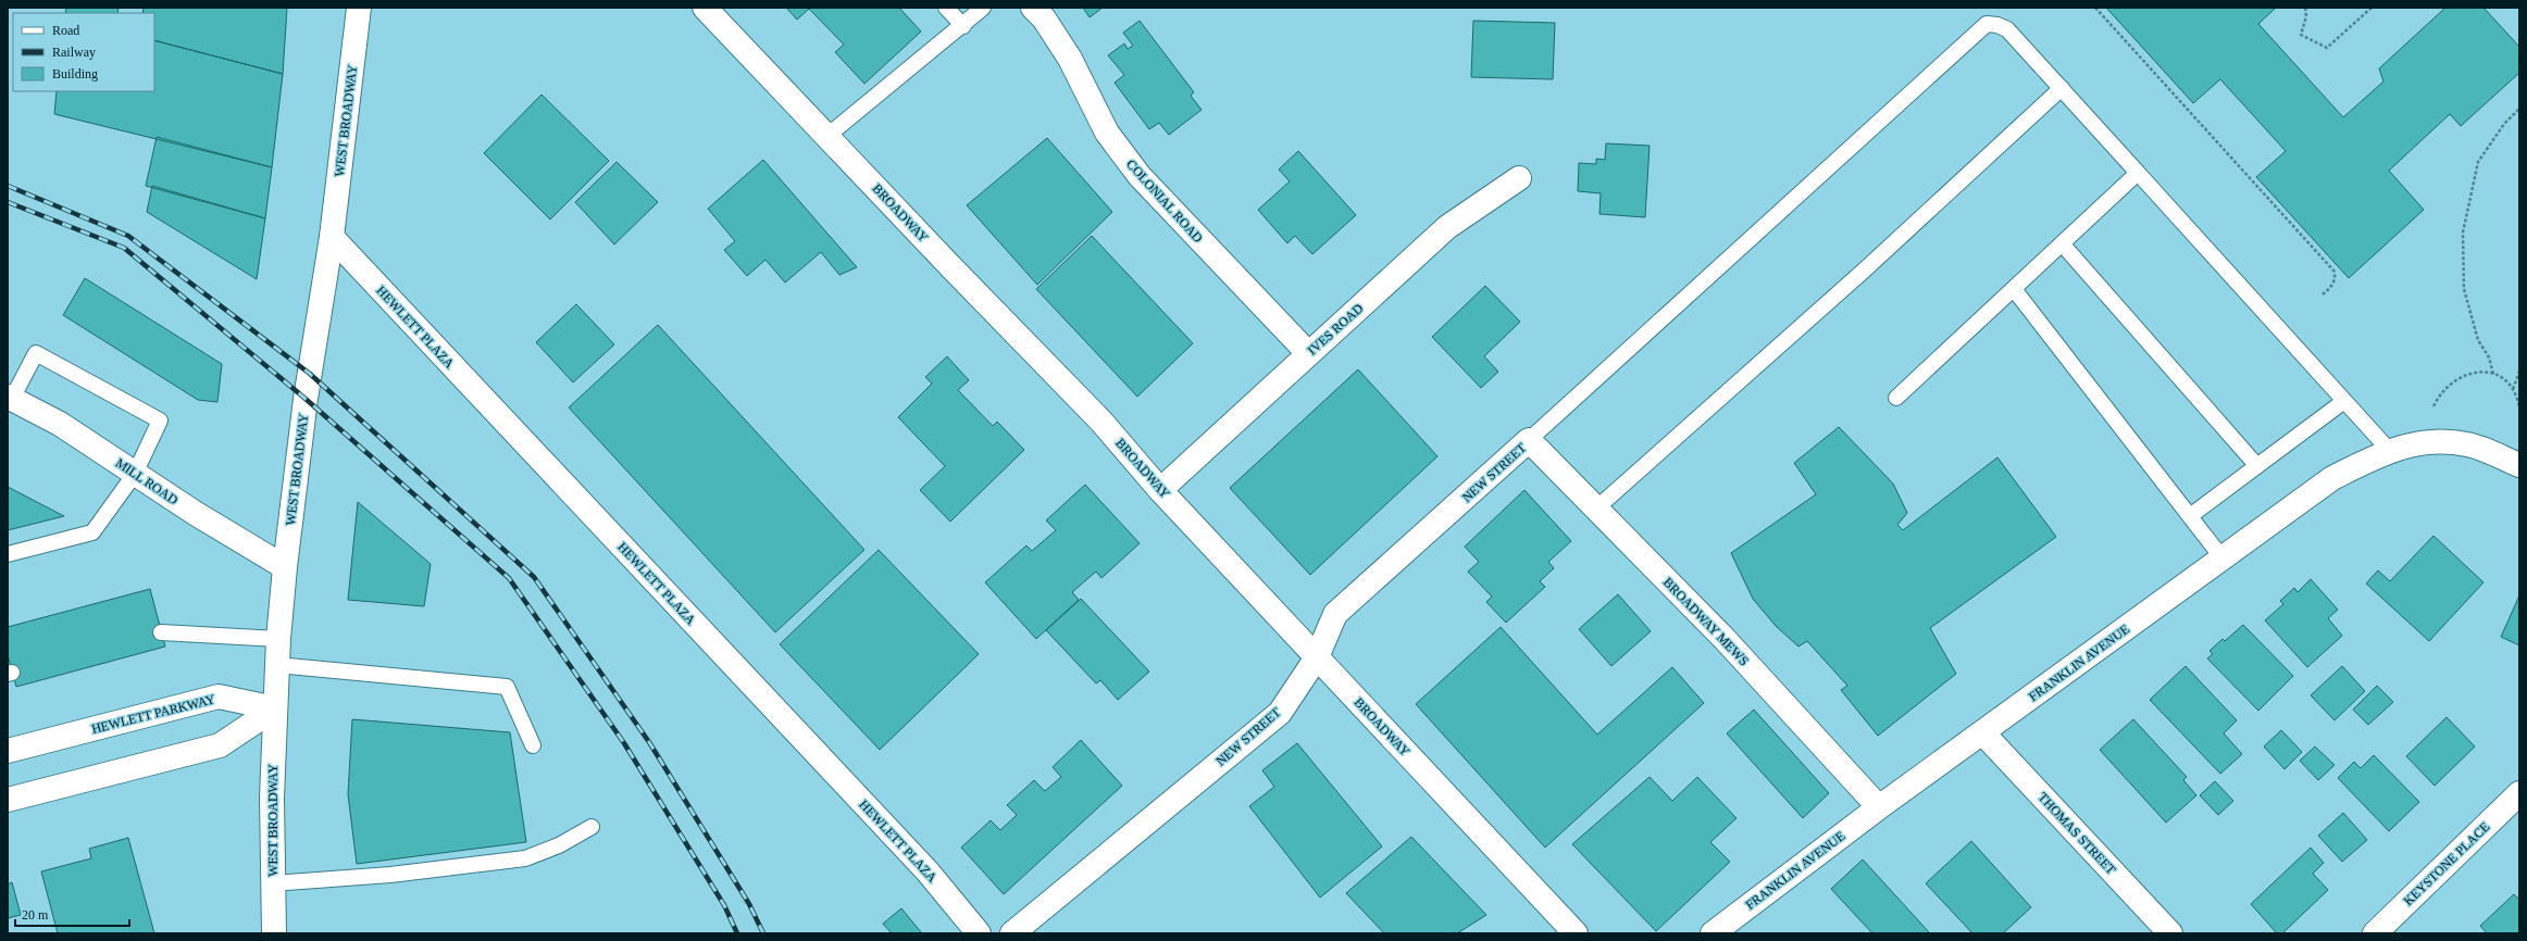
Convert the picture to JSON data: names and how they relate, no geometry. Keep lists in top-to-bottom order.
{
  "streets": {
    "street": [
      "WEST BROADWAY",
      "COLONIAL ROAD",
      "BROADWAY",
      "HEWLETT PLAZA",
      "IVES ROAD",
      "NEW STREET",
      "MILL ROAD",
      "BROADWAY MEWS",
      "FRANKLIN AVENUE",
      "HEWLETT PARKWAY",
      "THOMAS STREET",
      "KEYSTONE PLACE"
    ]
  },
  "crossings": [
    ["WEST BROADWAY", "HEWLETT PLAZA"],
    ["WEST BROADWAY", "MILL ROAD"],
    ["WEST BROADWAY", "HEWLETT PARKWAY"],
    ["COLONIAL ROAD", "IVES ROAD"],
    ["BROADWAY", "IVES ROAD"],
    ["BROADWAY", "NEW STREET"],
    ["NEW STREET", "BROADWAY MEWS"],
    ["BROADWAY MEWS", "FRANKLIN AVENUE"],
    ["FRANKLIN AVENUE", "THOMAS STREET"]
  ],
  "legend": ["Road", "Railway", "Building"],
  "scale_bar": "20 m"
}
